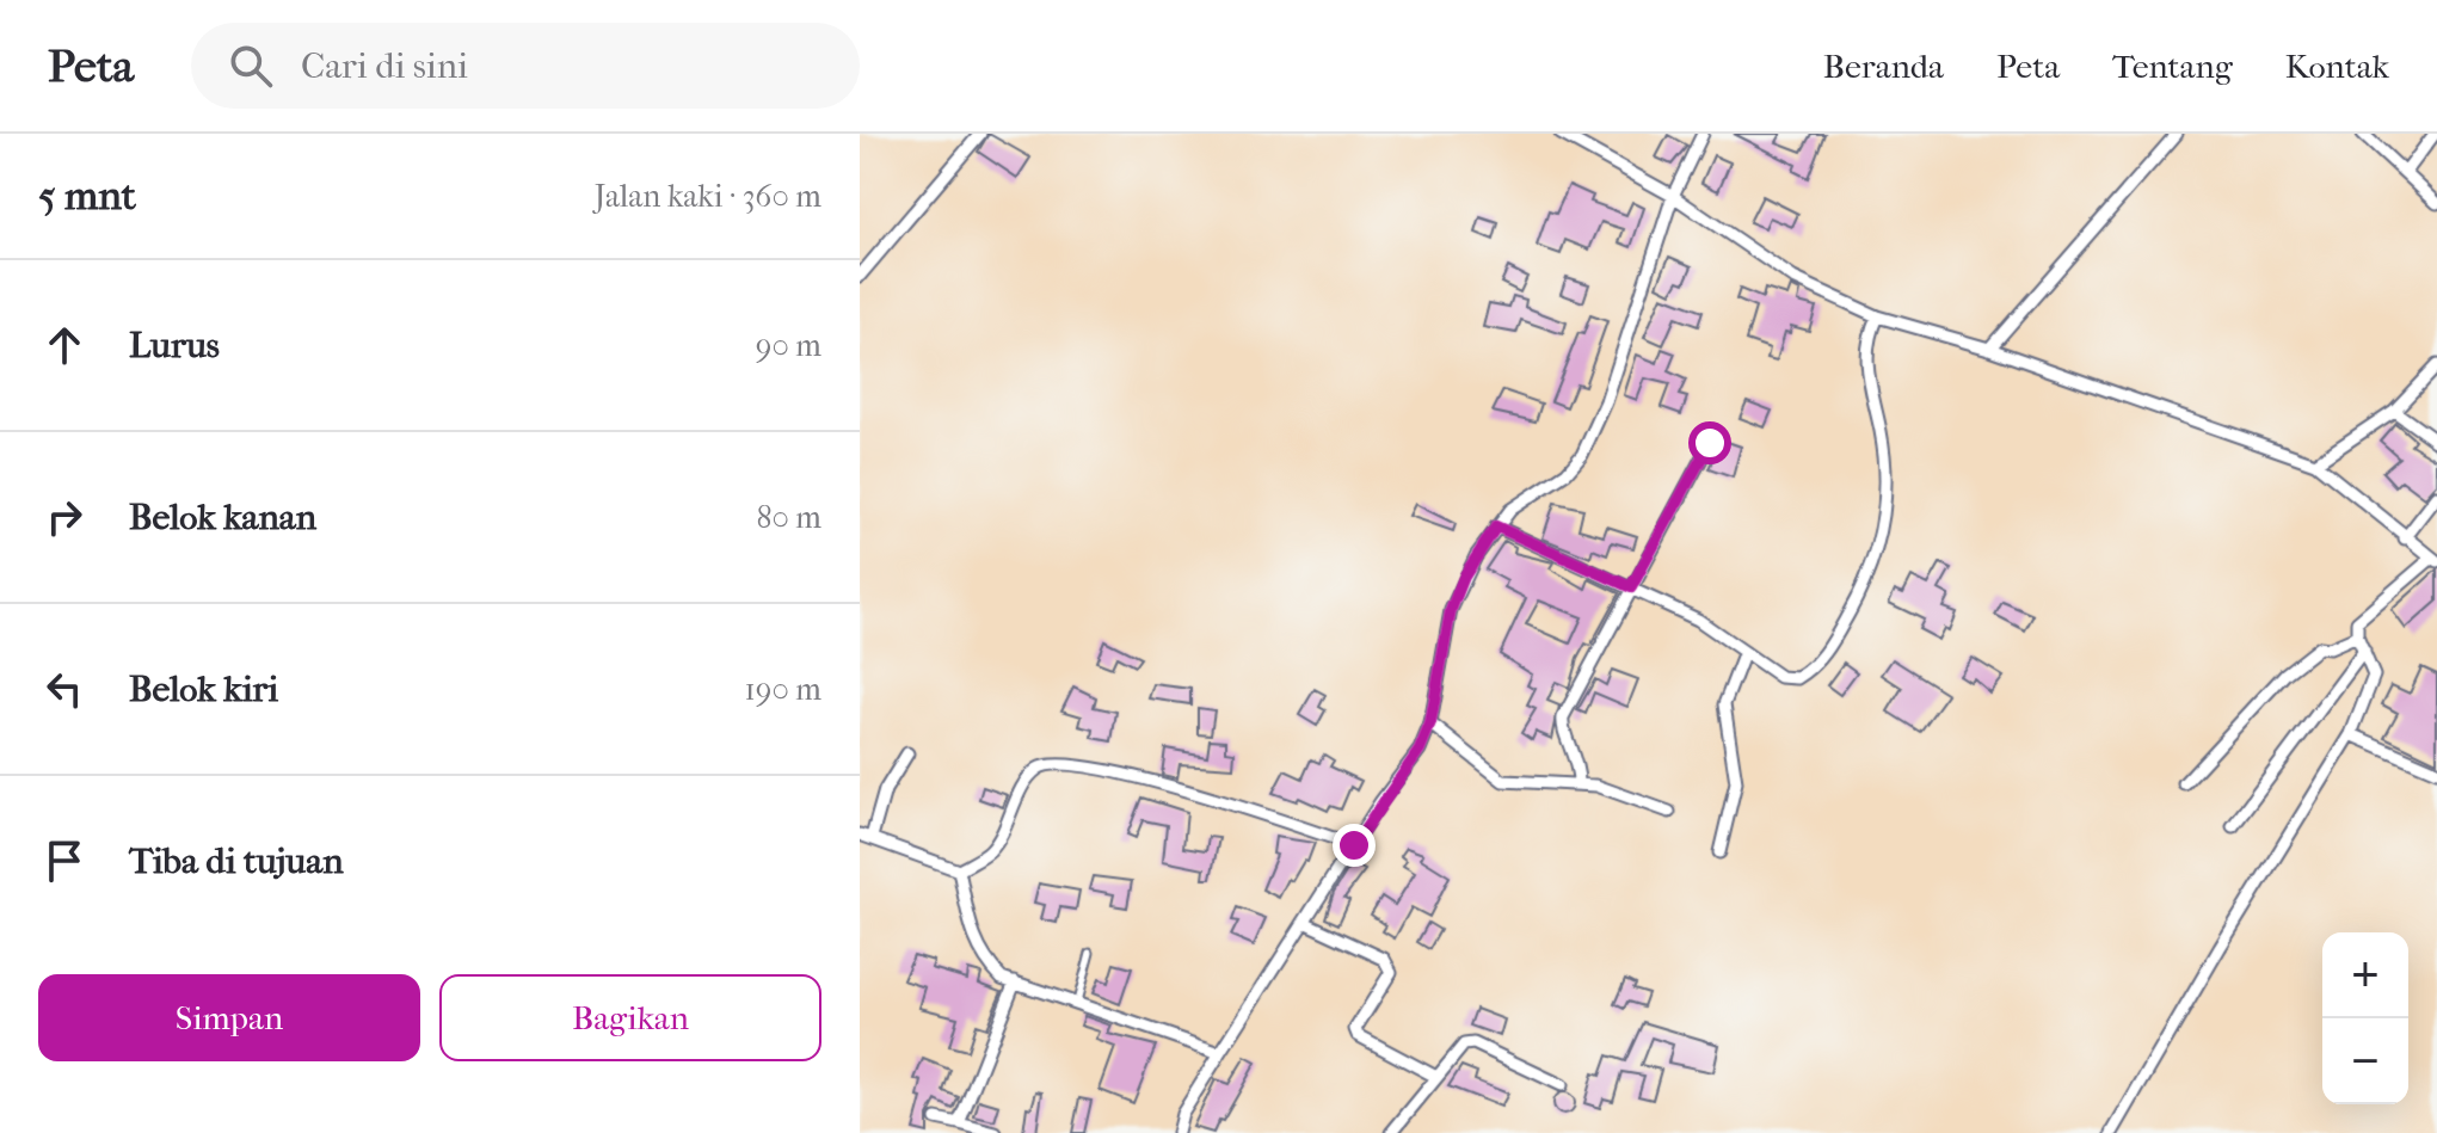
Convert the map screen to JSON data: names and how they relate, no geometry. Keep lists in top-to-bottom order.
{
  "page": {
    "header": "Peta",
    "search": "Cari di sini",
    "nav": [
      "Beranda",
      "Peta",
      "Tentang",
      "Kontak"
    ],
    "heading": ["5 mnt", "Jalan kaki · 360 m"],
    "list": [
      ["Lurus", "90 m"],
      ["Belok kanan", "80 m"],
      ["Belok kiri", "190 m"],
      "Tiba di tujuan"
    ],
    "map_buttons": ["+", "−"],
    "buttons": ["Simpan", "Bagikan"]
  }
}
